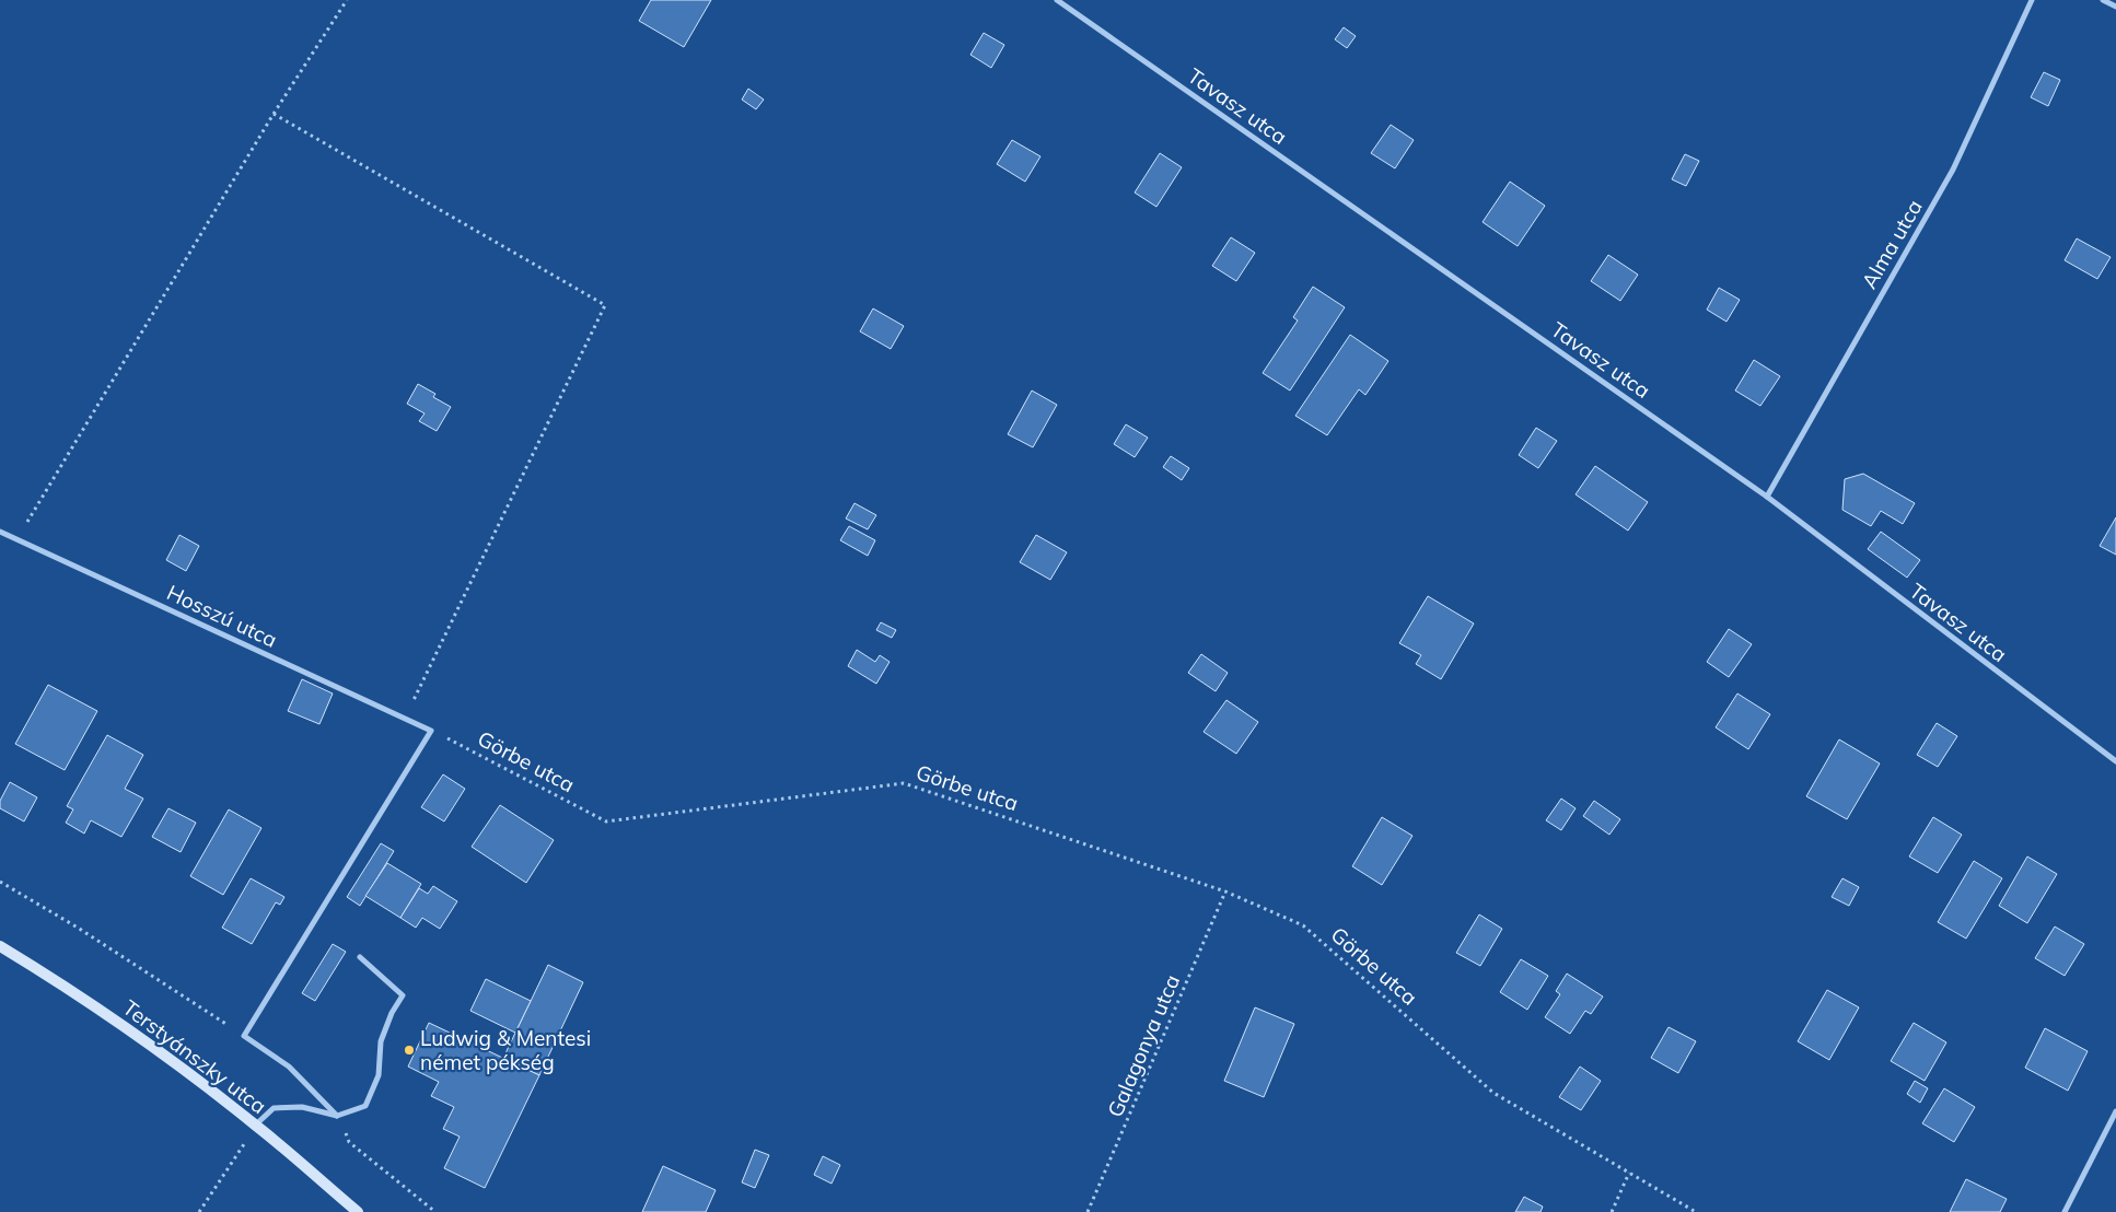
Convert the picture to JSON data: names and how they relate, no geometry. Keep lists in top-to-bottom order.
{
  "streets": {
    "main road": ["Terstyánszky utca"],
    "street": ["Tavasz utca", "Alma utca", "Hosszú utca"],
    "path": ["Görbe utca", "Galagonya utca"]
  },
  "crossings": [
    ["Tavasz utca", "Alma utca"],
    ["Hosszú utca", "Görbe utca"],
    ["Görbe utca", "Galagonya utca"]
  ],
  "places": ["Ludwig & Mentesi német pékség"]
}
